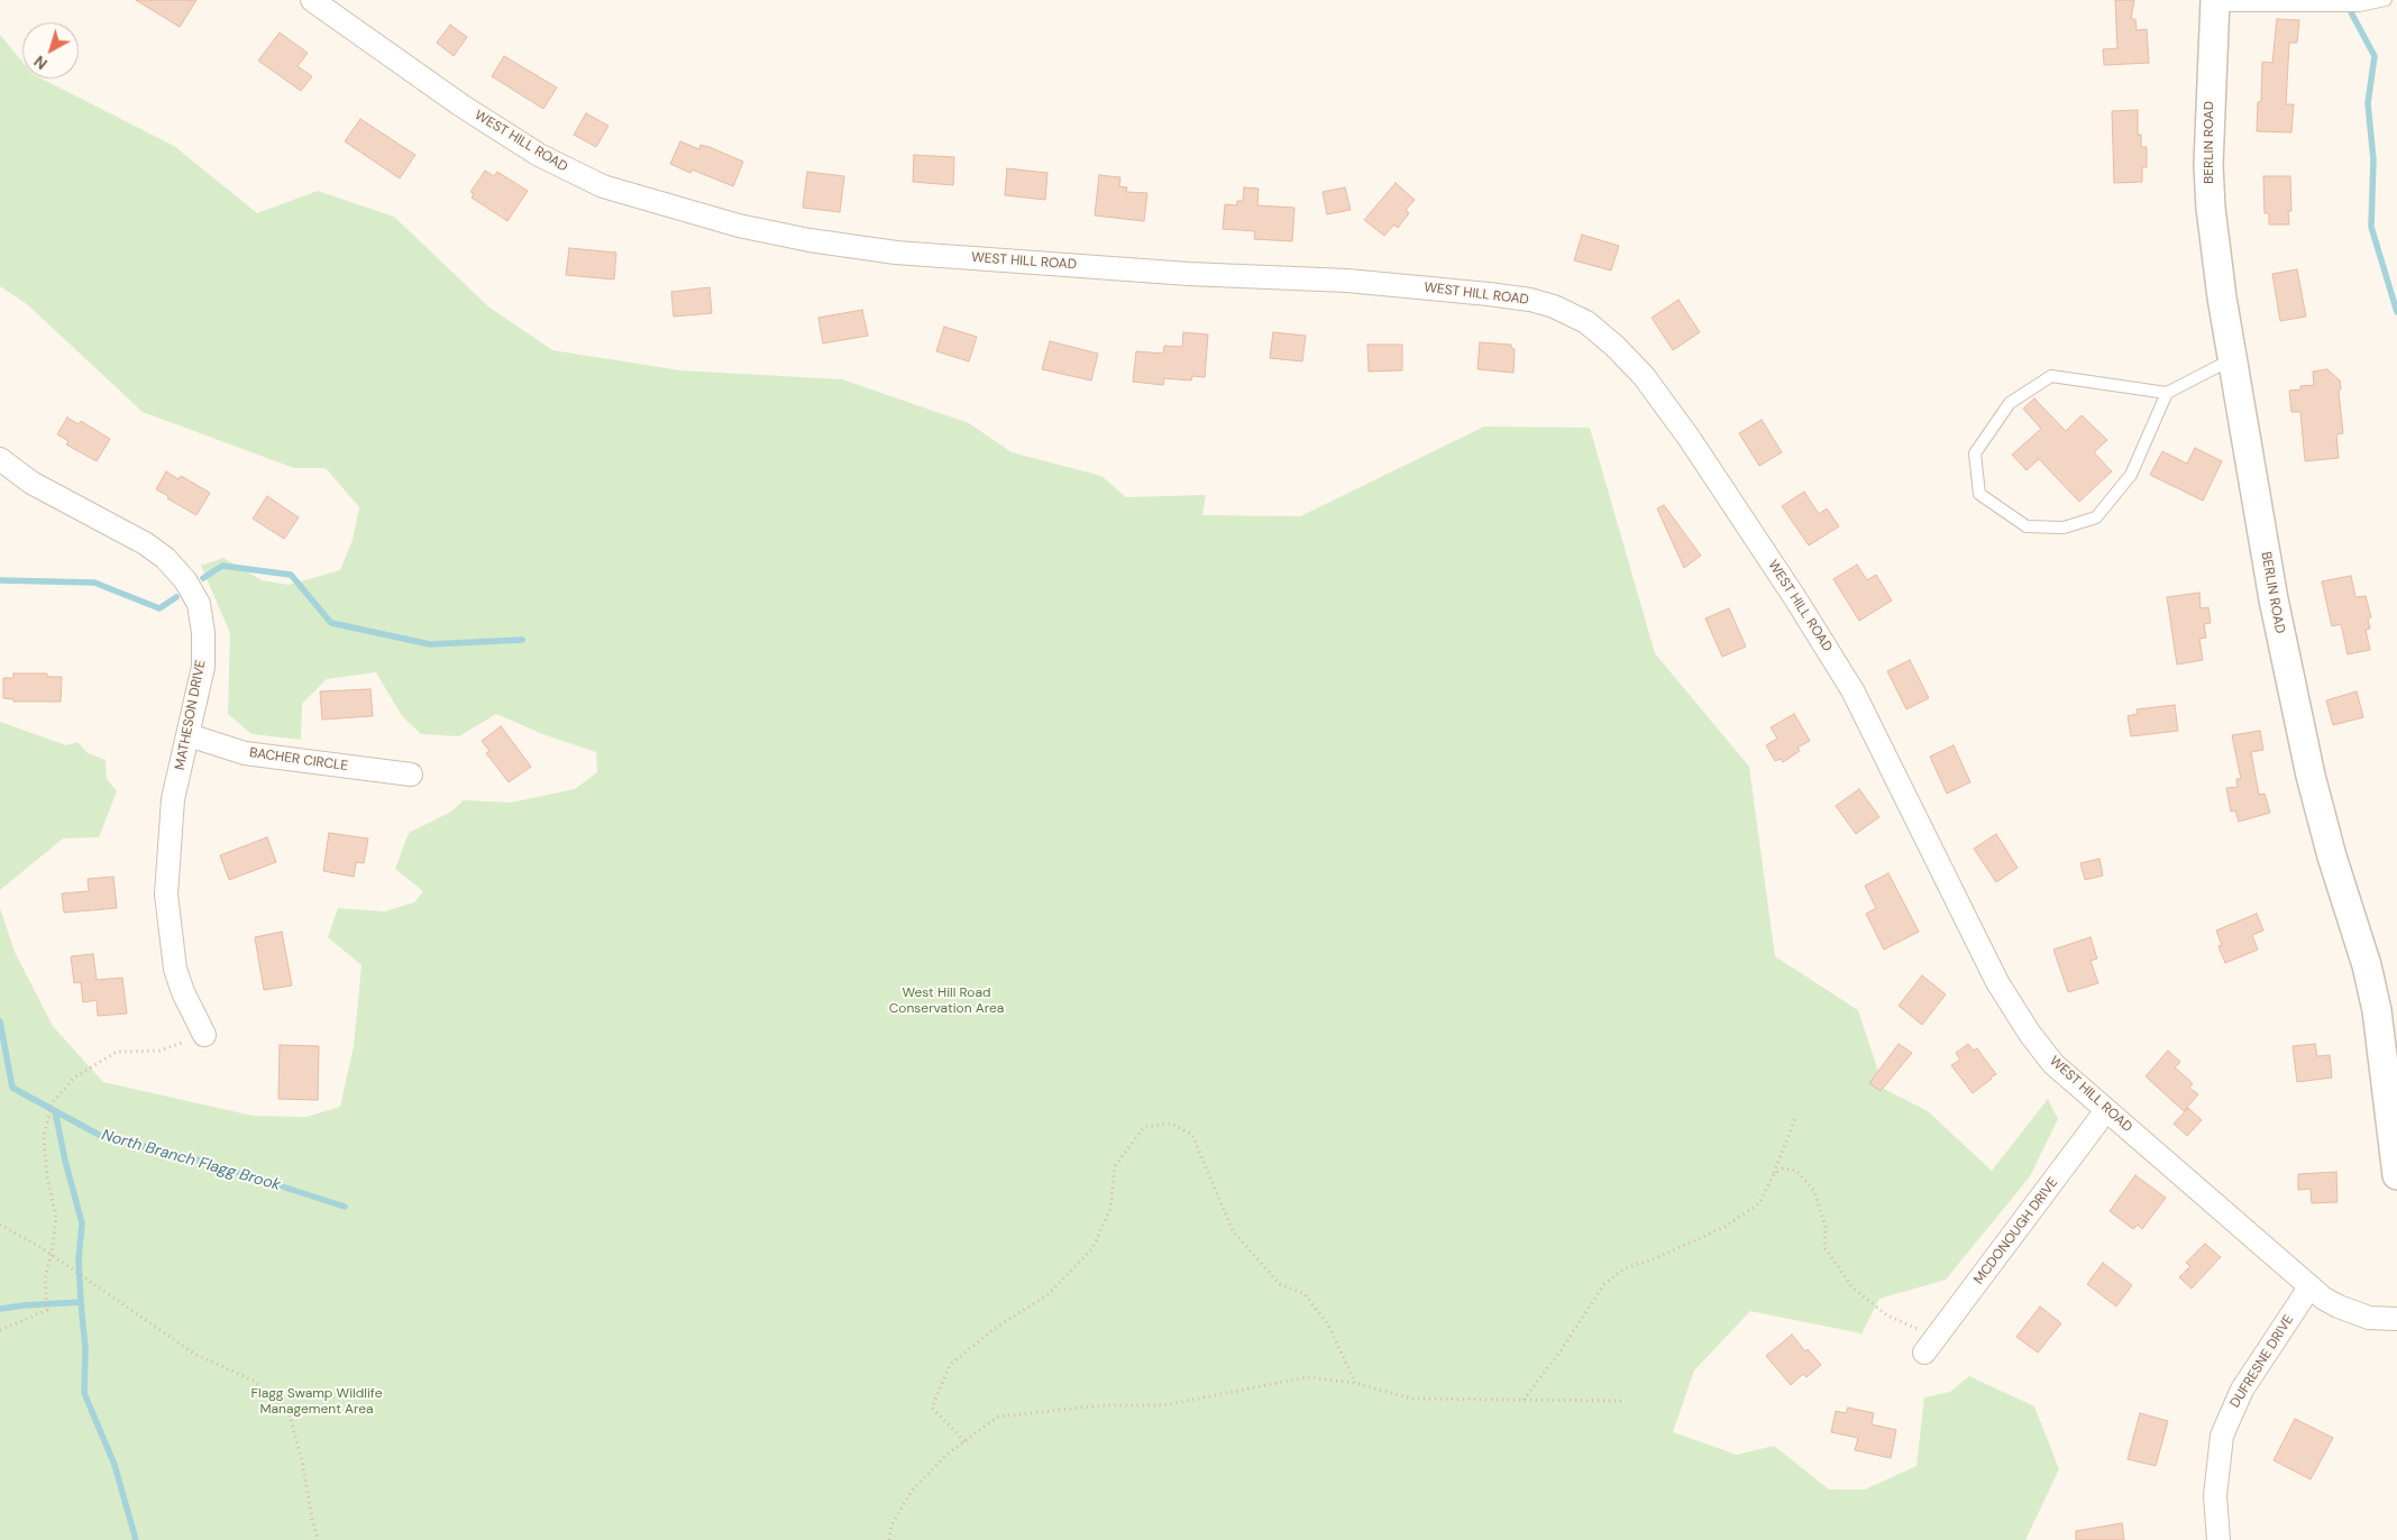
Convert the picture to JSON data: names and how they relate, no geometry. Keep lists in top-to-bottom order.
{
  "streets": {
    "street": [
      "WEST HILL ROAD",
      "BERLIN ROAD",
      "MATHESON DRIVE",
      "BACHER CIRCLE",
      "MCDONOUGH DRIVE",
      "DUFRESNE DRIVE"
    ]
  },
  "crossings": [
    ["WEST HILL ROAD", "MCDONOUGH DRIVE"],
    ["WEST HILL ROAD", "DUFRESNE DRIVE"],
    ["MATHESON DRIVE", "BACHER CIRCLE"]
  ],
  "water": ["North Branch Flagg Brook"],
  "parks": ["West Hill Road Conservation Area", "Flagg Swamp Wildlife Management Area"],
  "north": "bottom left"
}
